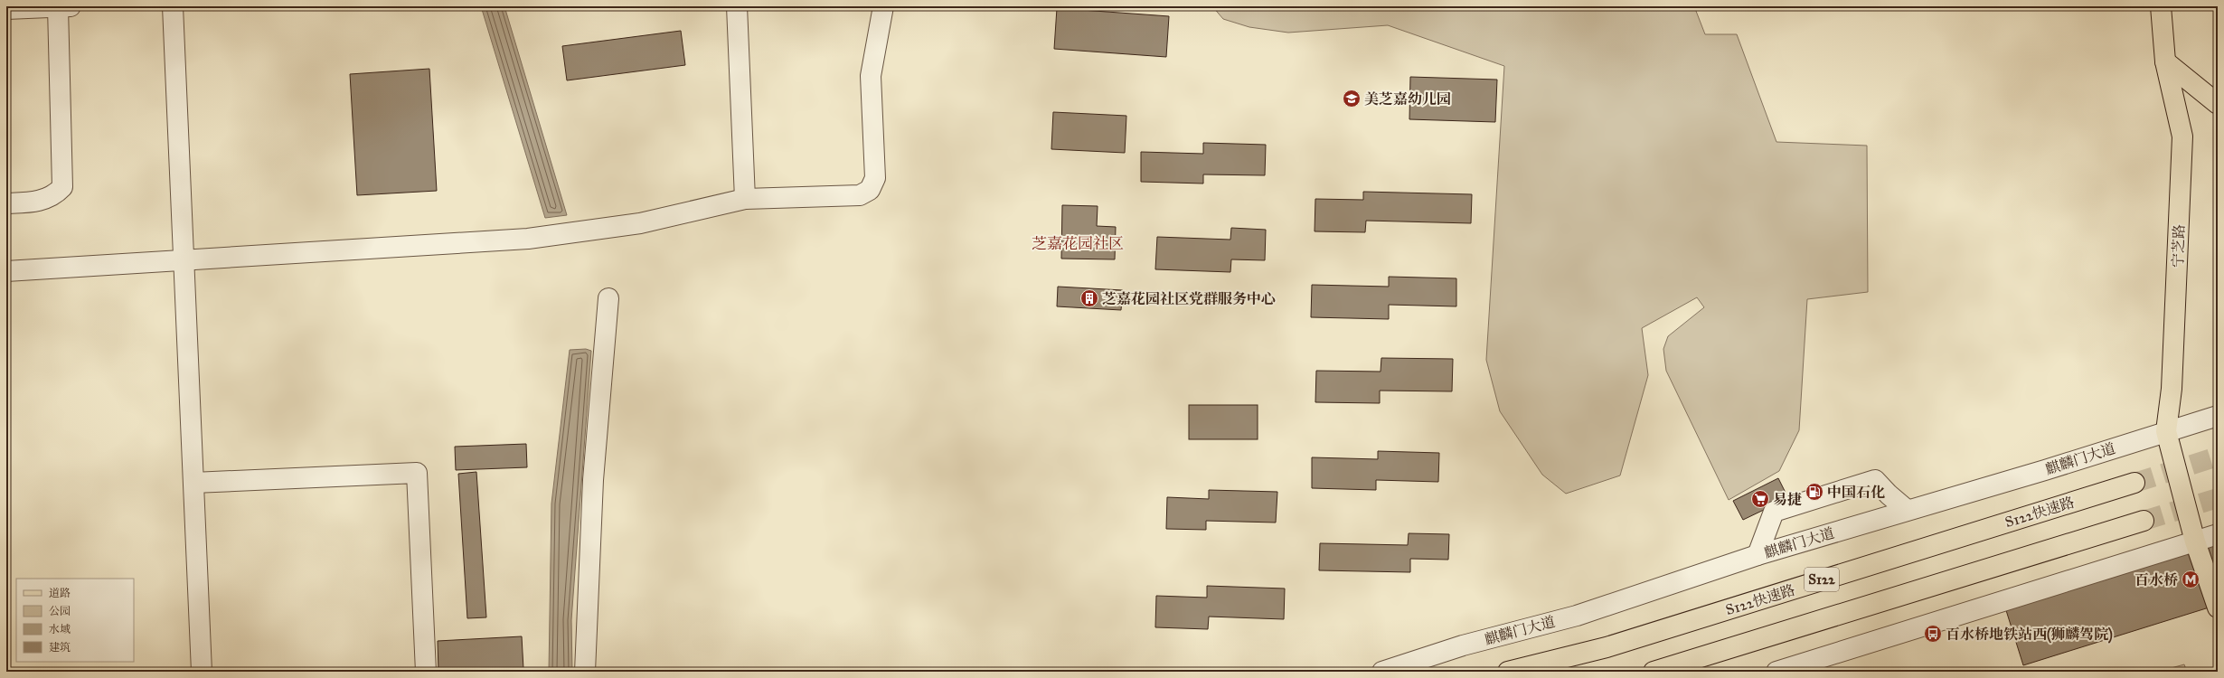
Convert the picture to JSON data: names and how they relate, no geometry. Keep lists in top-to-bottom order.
{
  "streets": {
    "main road": ["宁芝路", "S122快速路", "S122"],
    "street": ["麒麟门大道"]
  },
  "crossings": [
    ["宁芝路", "麒麟门大道"]
  ],
  "districts": ["芝嘉花园社区"],
  "places": {
    "school or university": ["美芝嘉幼儿园"],
    "building": ["芝嘉花园社区党群服务中心"],
    "fuel station": ["中国石化"],
    "supermarket": ["易捷"],
    "metro station": ["百水桥"],
    "bus stop": ["百水桥地铁站西(狮麟驾院)"]
  },
  "legend": [
    "道路",
    "公园",
    "水域",
    "建筑"
  ]
}
